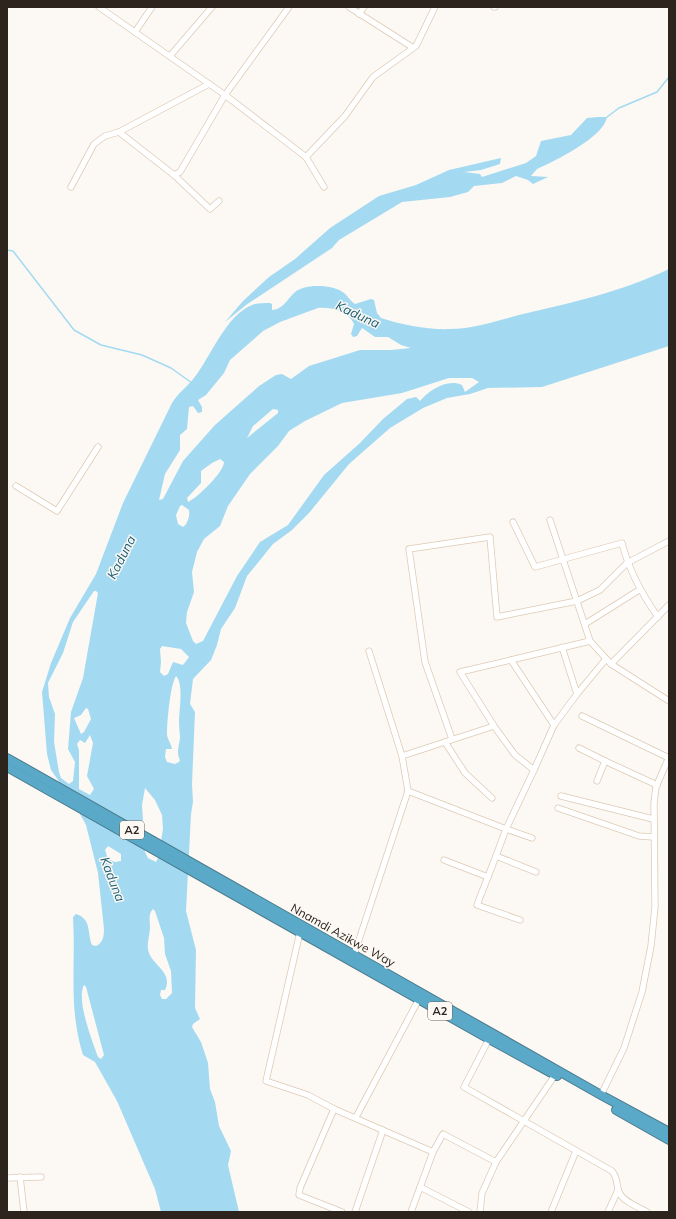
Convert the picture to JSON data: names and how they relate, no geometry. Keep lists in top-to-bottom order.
{
  "streets": {
    "highway": ["A2", "Nnamdi Azikwe Way"]
  },
  "water": ["Kaduna"]
}
